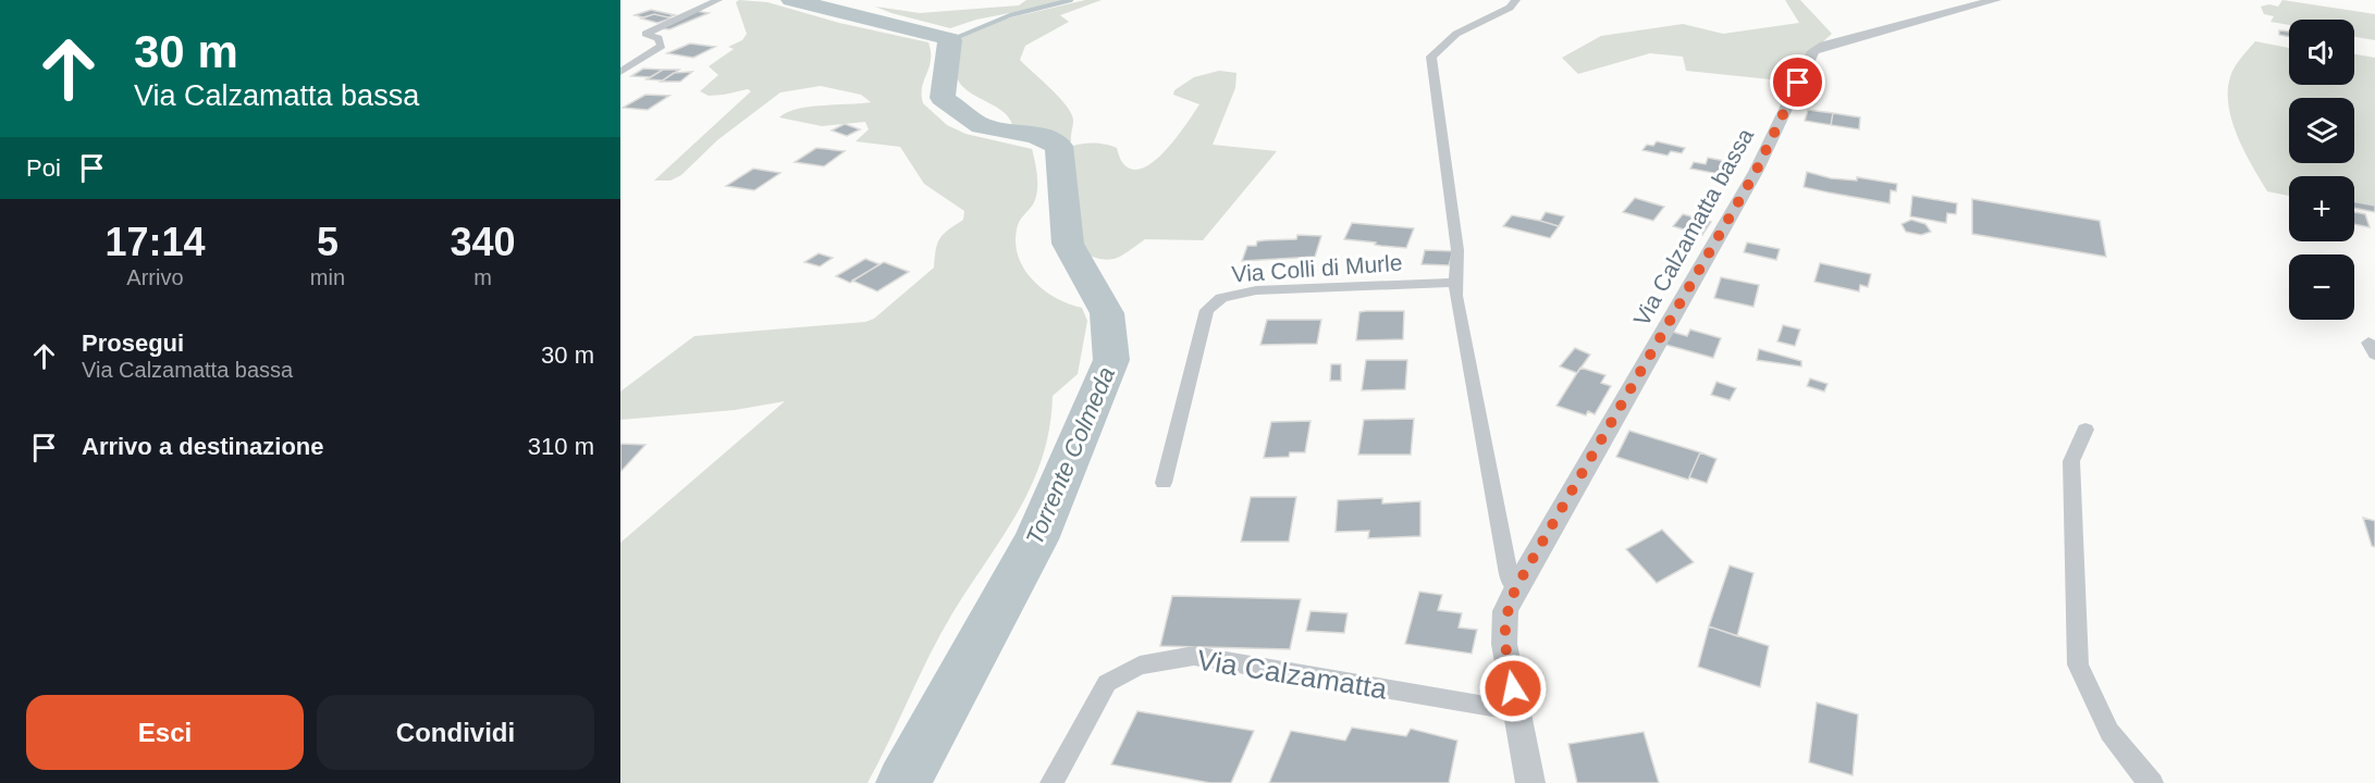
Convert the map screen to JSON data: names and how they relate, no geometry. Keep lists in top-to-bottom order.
{
  "streets": {
    "street": ["Via Calzamatta bassa", "Via Colli di Murle", "Via Calzamatta"]
  },
  "water": ["Torrente Colmeda"],
  "page": {
    "turn": ["30 m", "Via Calzamatta bassa"],
    "map_buttons": ["+", "−"],
    "then": "Poi",
    "eta": [
      "17:14",
      "Arrivo",
      "5",
      "min",
      "340",
      "m"
    ],
    "list": [
      {
        "name": "Prosegui",
        "note": "Via Calzamatta bassa",
        "value": "30 m"
      },
      {
        "name": "Arrivo a destinazione",
        "value": "310 m"
      }
    ],
    "buttons": ["Esci", "Condividi"]
  }
}
